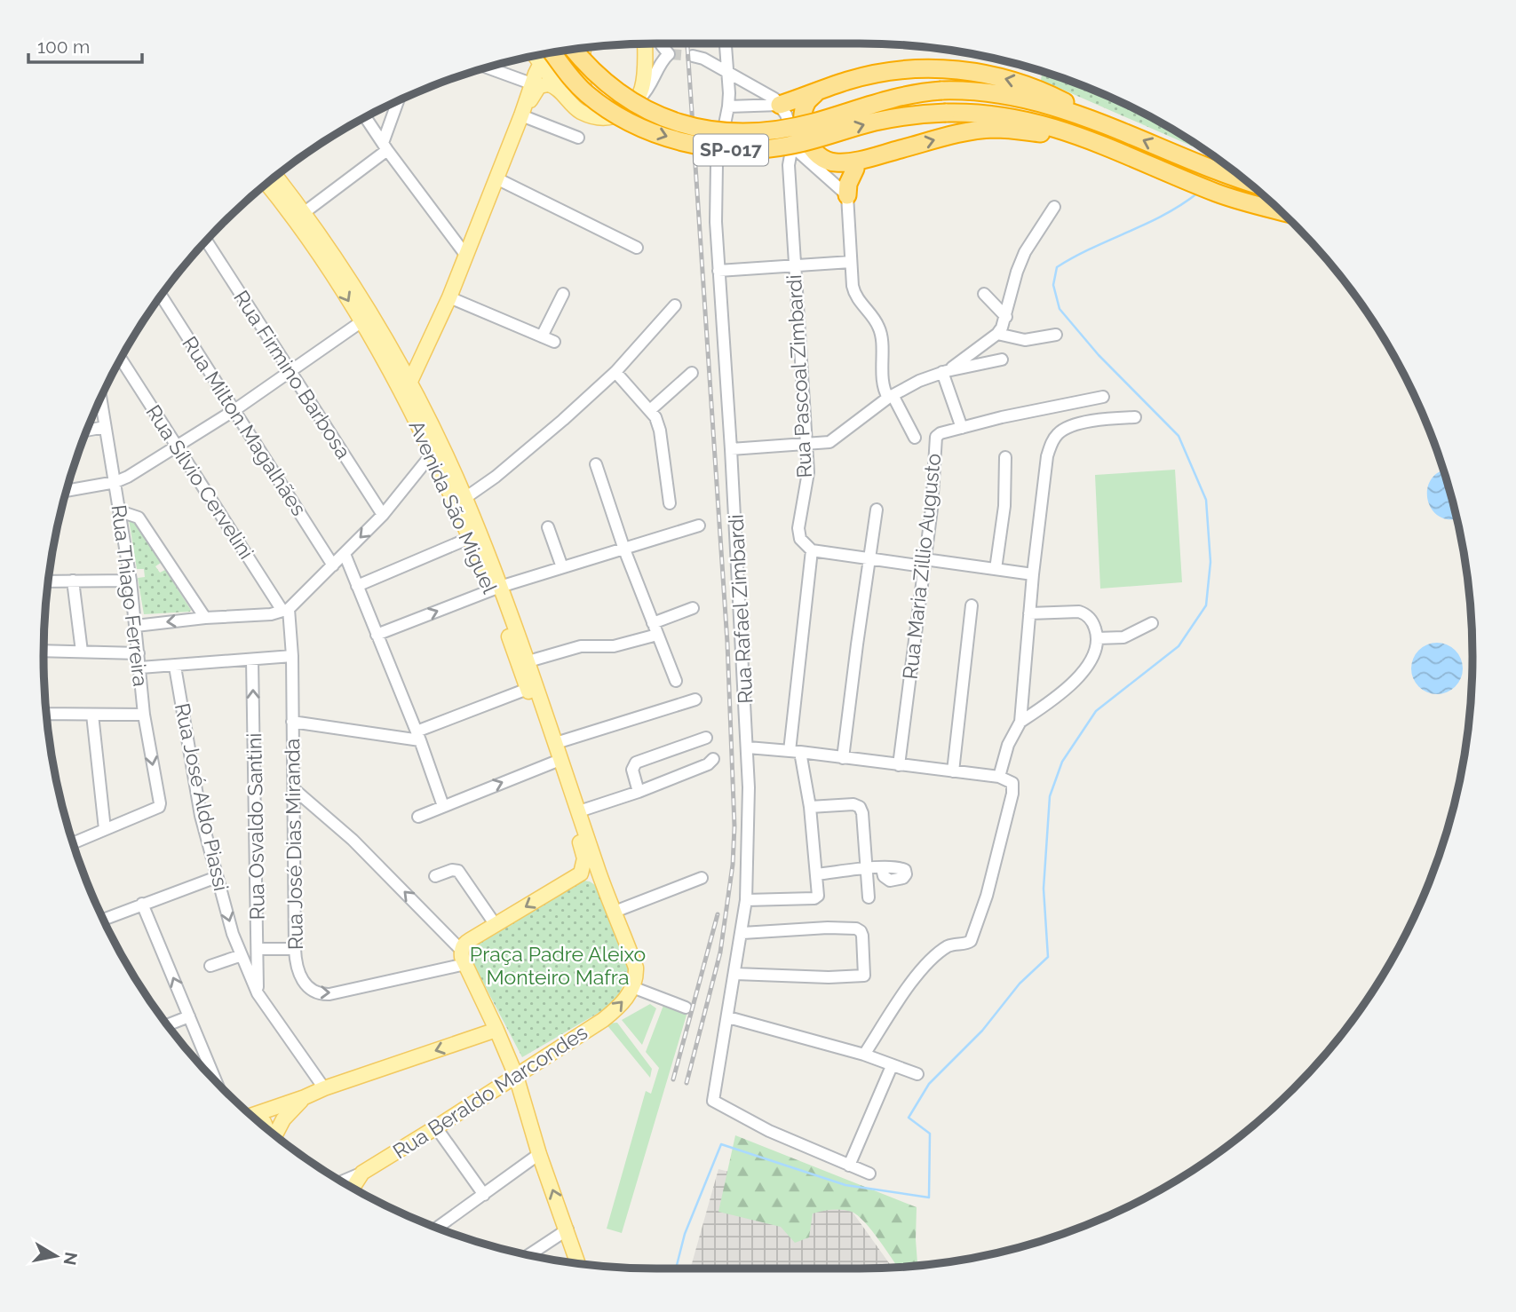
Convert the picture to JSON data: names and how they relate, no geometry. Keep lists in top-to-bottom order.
{
  "streets": {
    "highway": ["SP-017"],
    "main road": ["Avenida São Miguel", "Rua Beraldo Marcondes"],
    "street": [
      "Rua Firmino Barbosa",
      "Rua Pascoal Zimbardi",
      "Rua Milton Magalhães",
      "Rua Sílvio Cervelini",
      "Rua Maria Zillio Augusto",
      "Rua Thiago Ferreira",
      "Rua Rafael Zimbardi",
      "Rua José Aldo Piassi",
      "Rua Osvaldo Santini",
      "Rua José Dias Miranda"
    ]
  },
  "crossings": [
    ["Rua Sílvio Cervelini", "Rua José Dias Miranda"],
    ["Avenida São Miguel", "Rua Beraldo Marcondes"],
    ["Rua José Aldo Piassi", "Rua Osvaldo Santini"]
  ],
  "one_way": ["Rua Osvaldo Santini", "Rua Beraldo Marcondes"],
  "parks": ["Praça Padre Aleixo Monteiro Mafra"],
  "scale_bar": "100 m",
  "north": "right"
}
